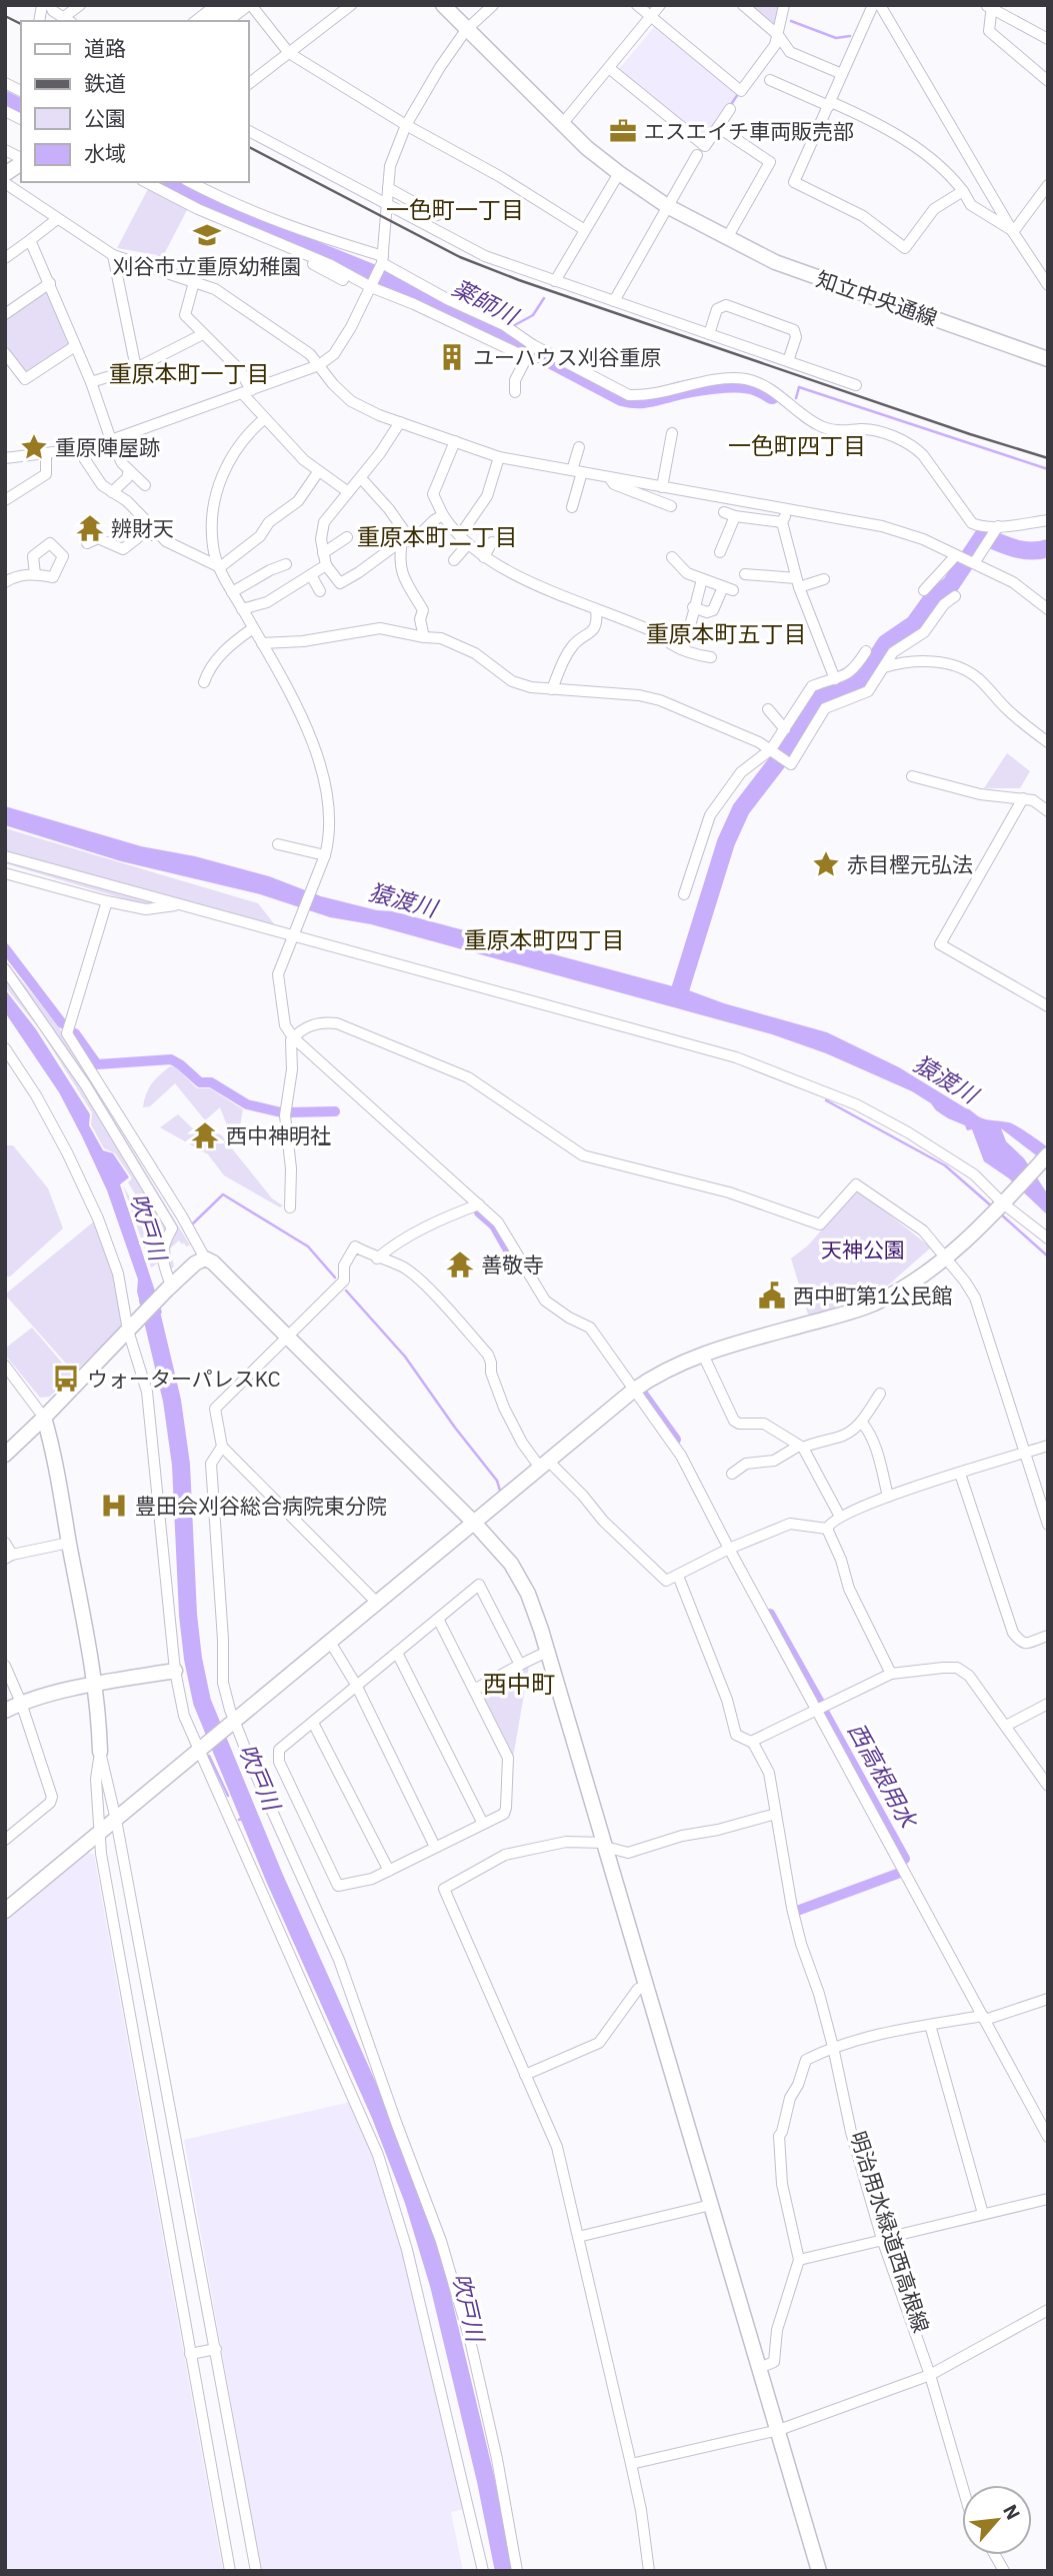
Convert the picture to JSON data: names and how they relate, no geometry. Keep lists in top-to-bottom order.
{
  "streets": {
    "street": ["知立中央通線"]
  },
  "districts": [
    "一色町一丁目",
    "重原本町一丁目",
    "一色町四丁目",
    "重原本町二丁目",
    "重原本町五丁目",
    "重原本町四丁目",
    "西中町"
  ],
  "water": [
    "薬師川",
    "猿渡川",
    "吹戸川",
    "西高根用水"
  ],
  "parks": ["天神公園"],
  "places": {
    "office": ["エスエイチ車両販売部"],
    "school or university": ["刈谷市立重原幼稚園"],
    "building": ["ユーハウス刈谷重原"],
    "place": ["重原陣屋跡", "赤目樫元弘法"],
    "temple": ["辨財天", "西中神明社", "善敬寺"],
    "public building": ["西中町第1公民館"],
    "bus stop": ["ウォーターパレスKC"],
    "hospital": ["豊田会刈谷総合病院東分院"]
  },
  "legend": [
    "道路",
    "鉄道",
    "公園",
    "水域"
  ],
  "north": "top right"
}
